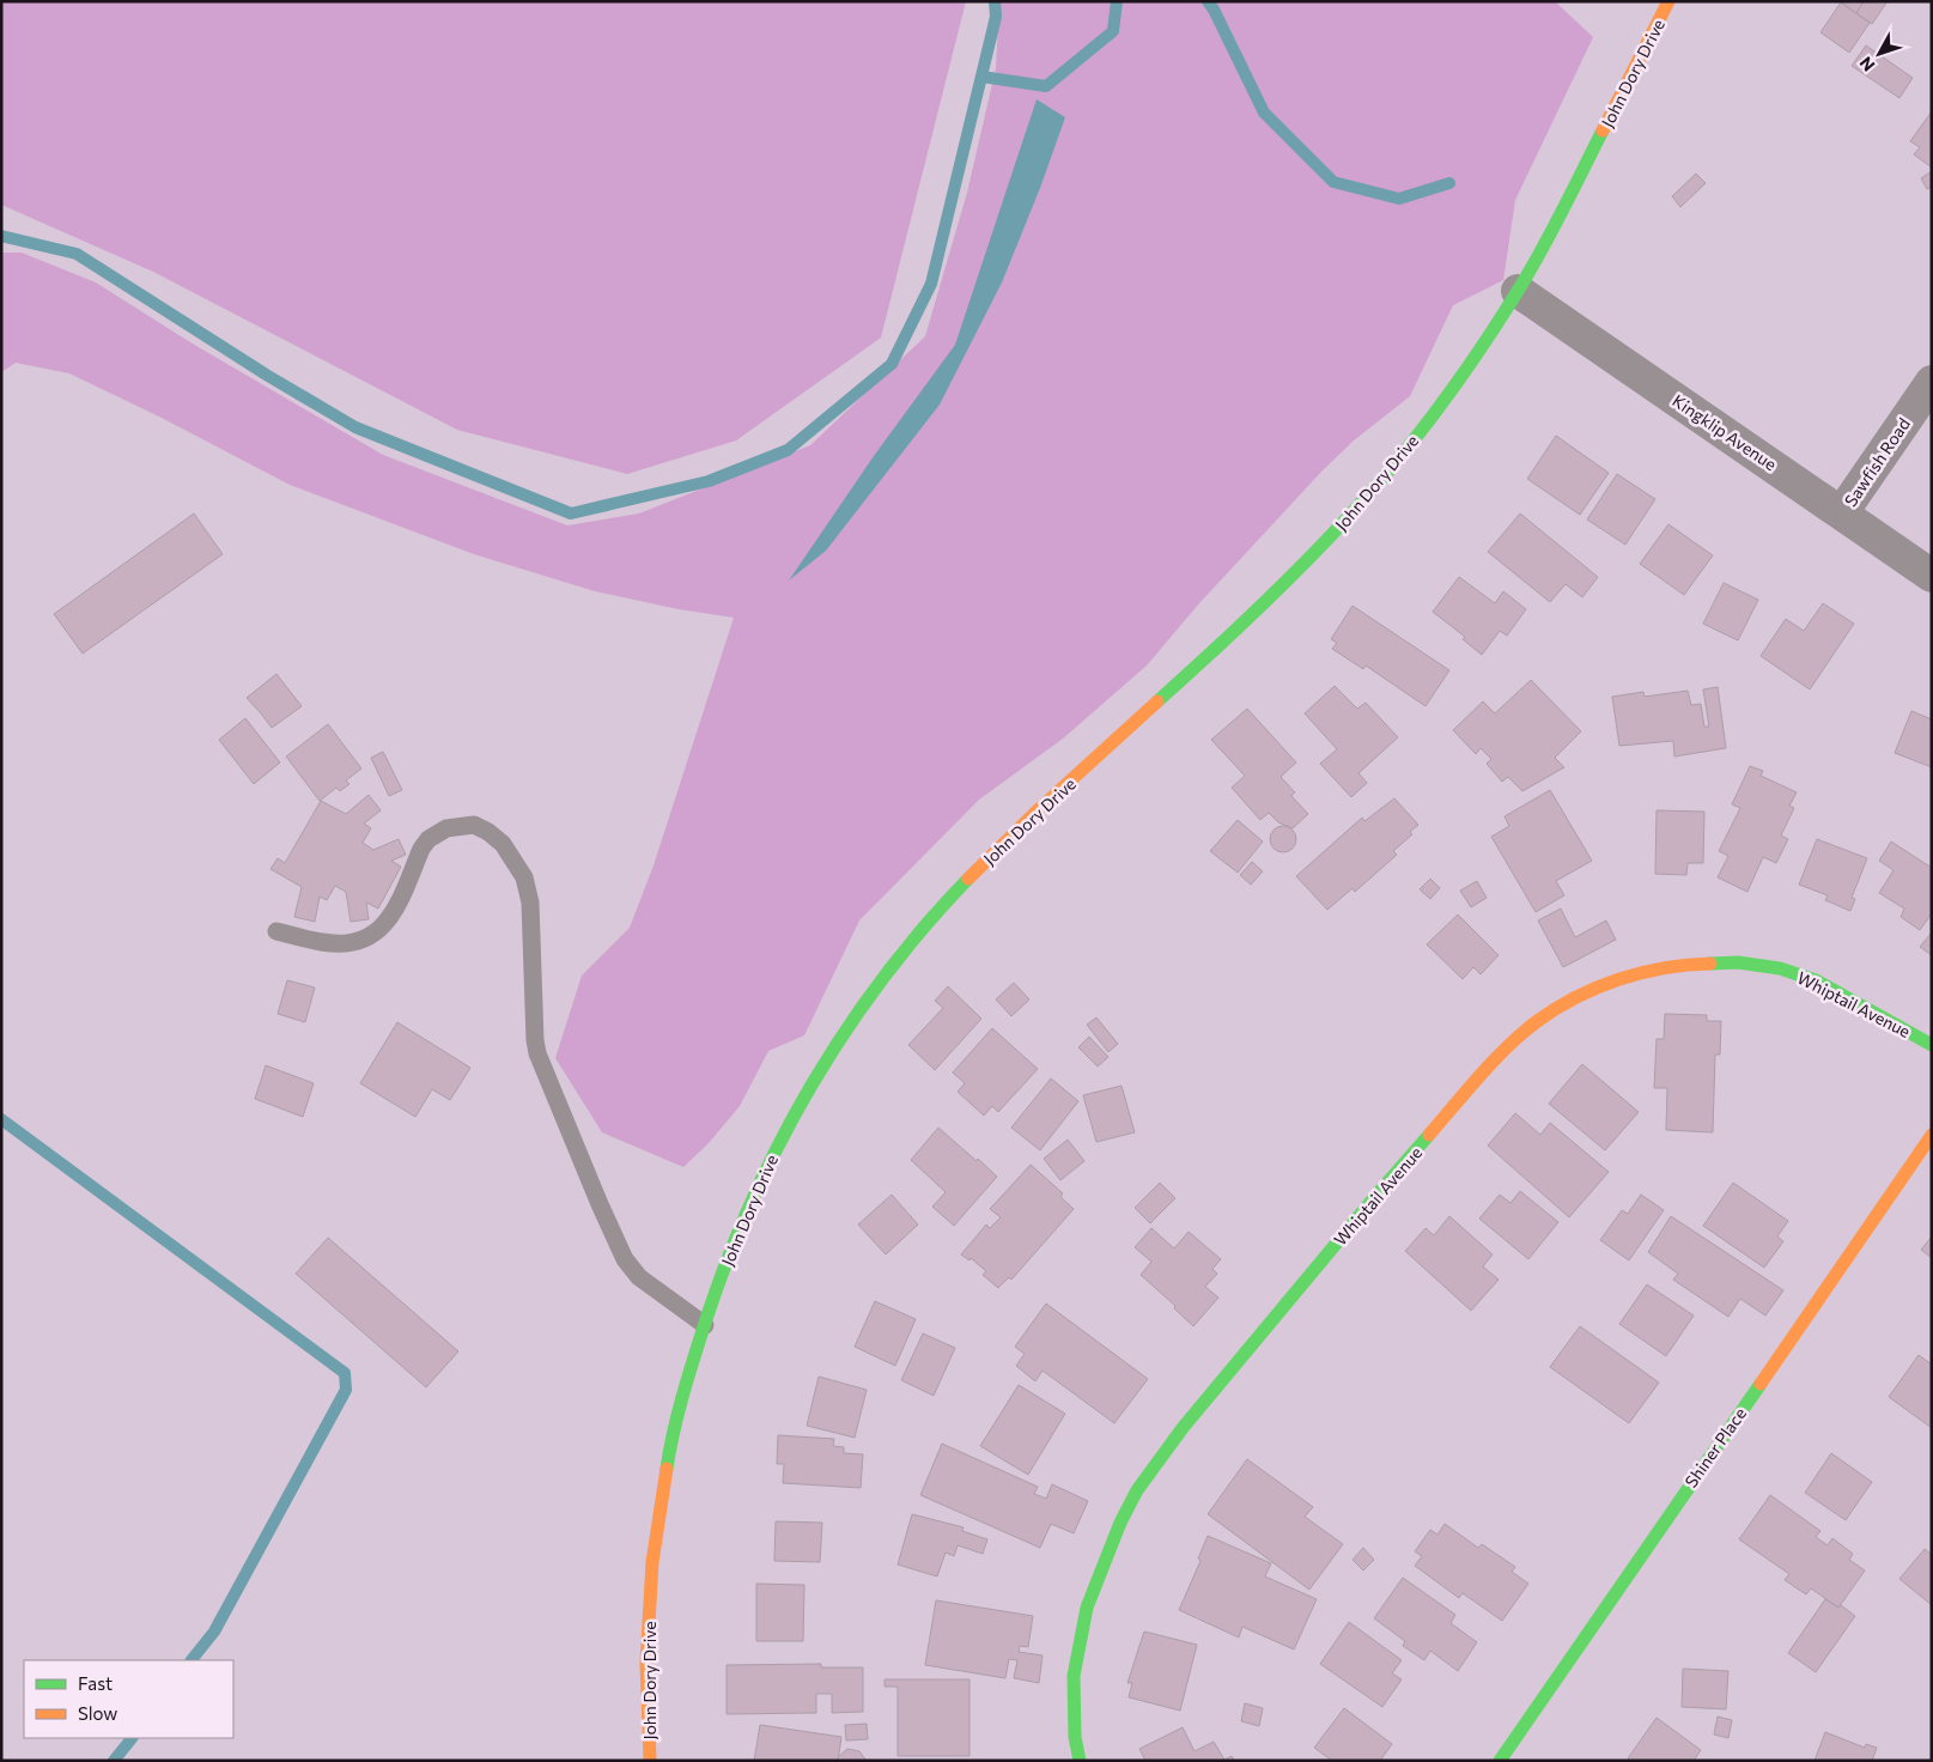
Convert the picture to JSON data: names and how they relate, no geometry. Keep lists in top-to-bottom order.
{
  "streets": {
    "street": [
      "John Dory Drive",
      "Kingklip Avenue",
      "Sawfish Road",
      "Whiptail Avenue",
      "Shiner Place"
    ]
  },
  "crossings": [
    ["John Dory Drive", "Kingklip Avenue"],
    ["Kingklip Avenue", "Sawfish Road"]
  ],
  "legend": ["Fast", "Slow"],
  "north": "bottom left"
}
